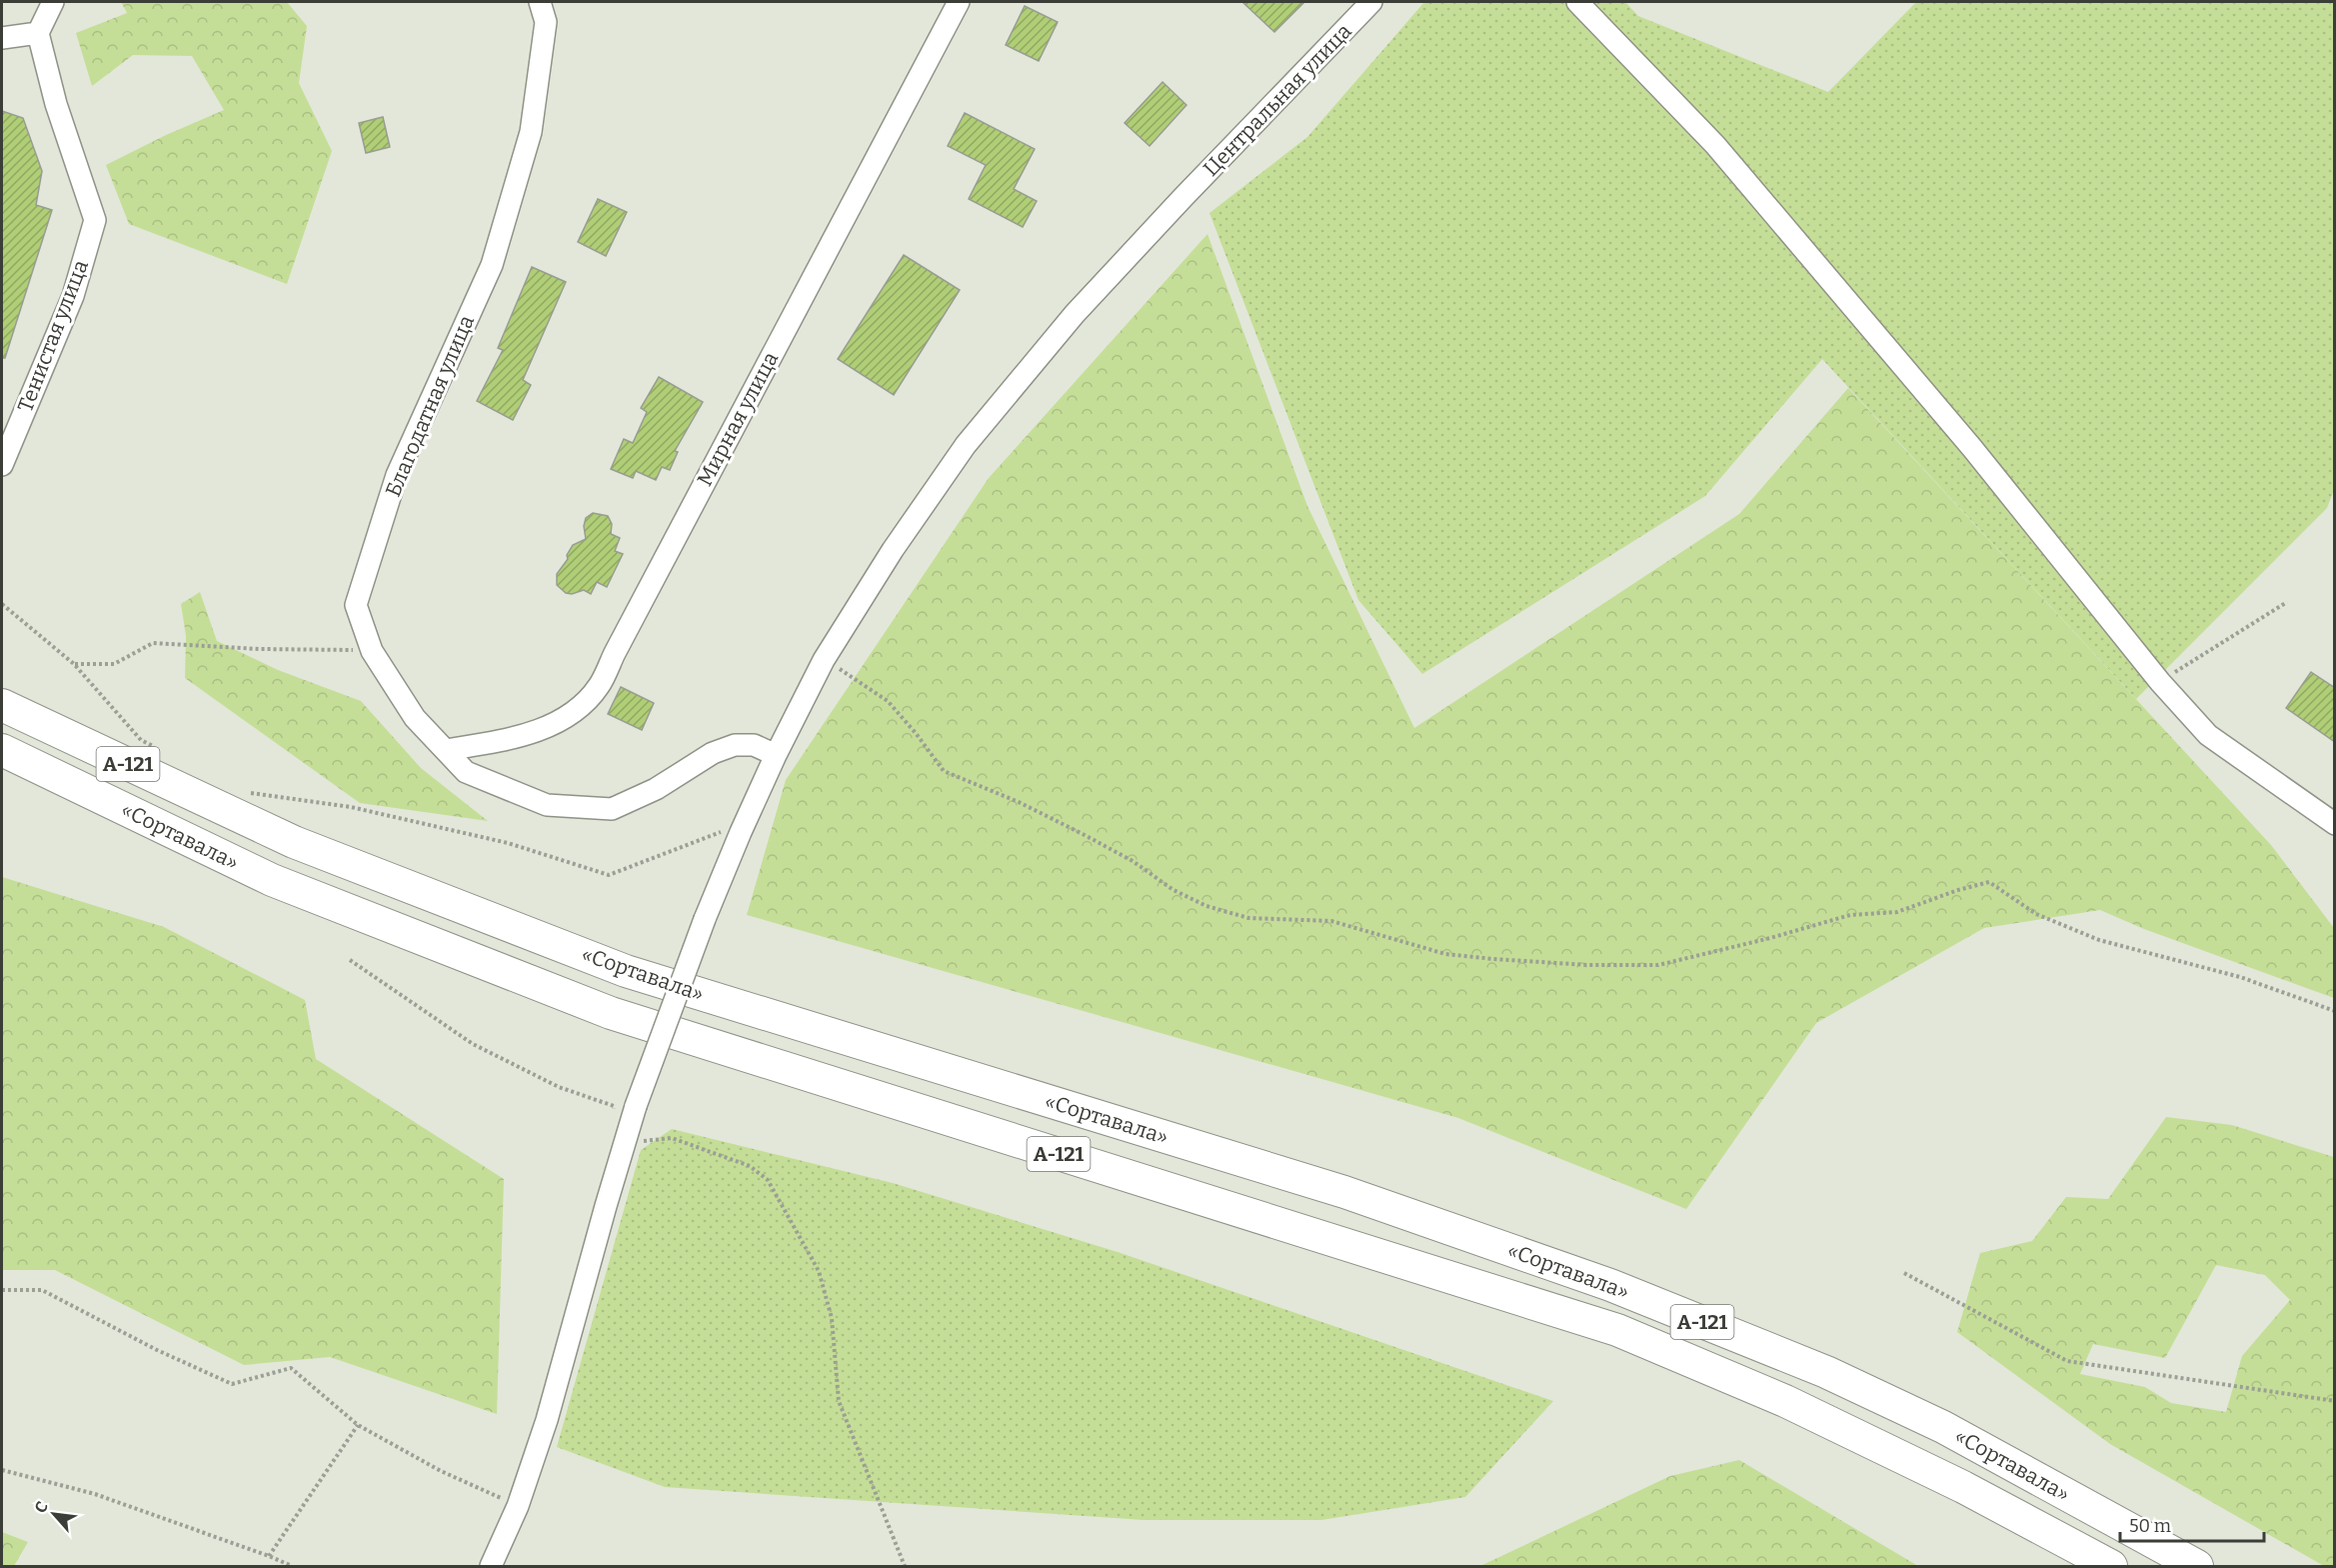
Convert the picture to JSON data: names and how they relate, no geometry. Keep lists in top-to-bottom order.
{
  "streets": {
    "highway": ["А-121", "«Сортавала»"],
    "street": [
      "Центральная улица",
      "Тенистая улица",
      "Благодатная улица",
      "Мирная улица"
    ]
  },
  "crossings": [
    ["Центральная улица", "Благодатная улица"],
    ["Благодатная улица", "Мирная улица"]
  ],
  "scale_bar": "50 m",
  "north": "top left"
}
